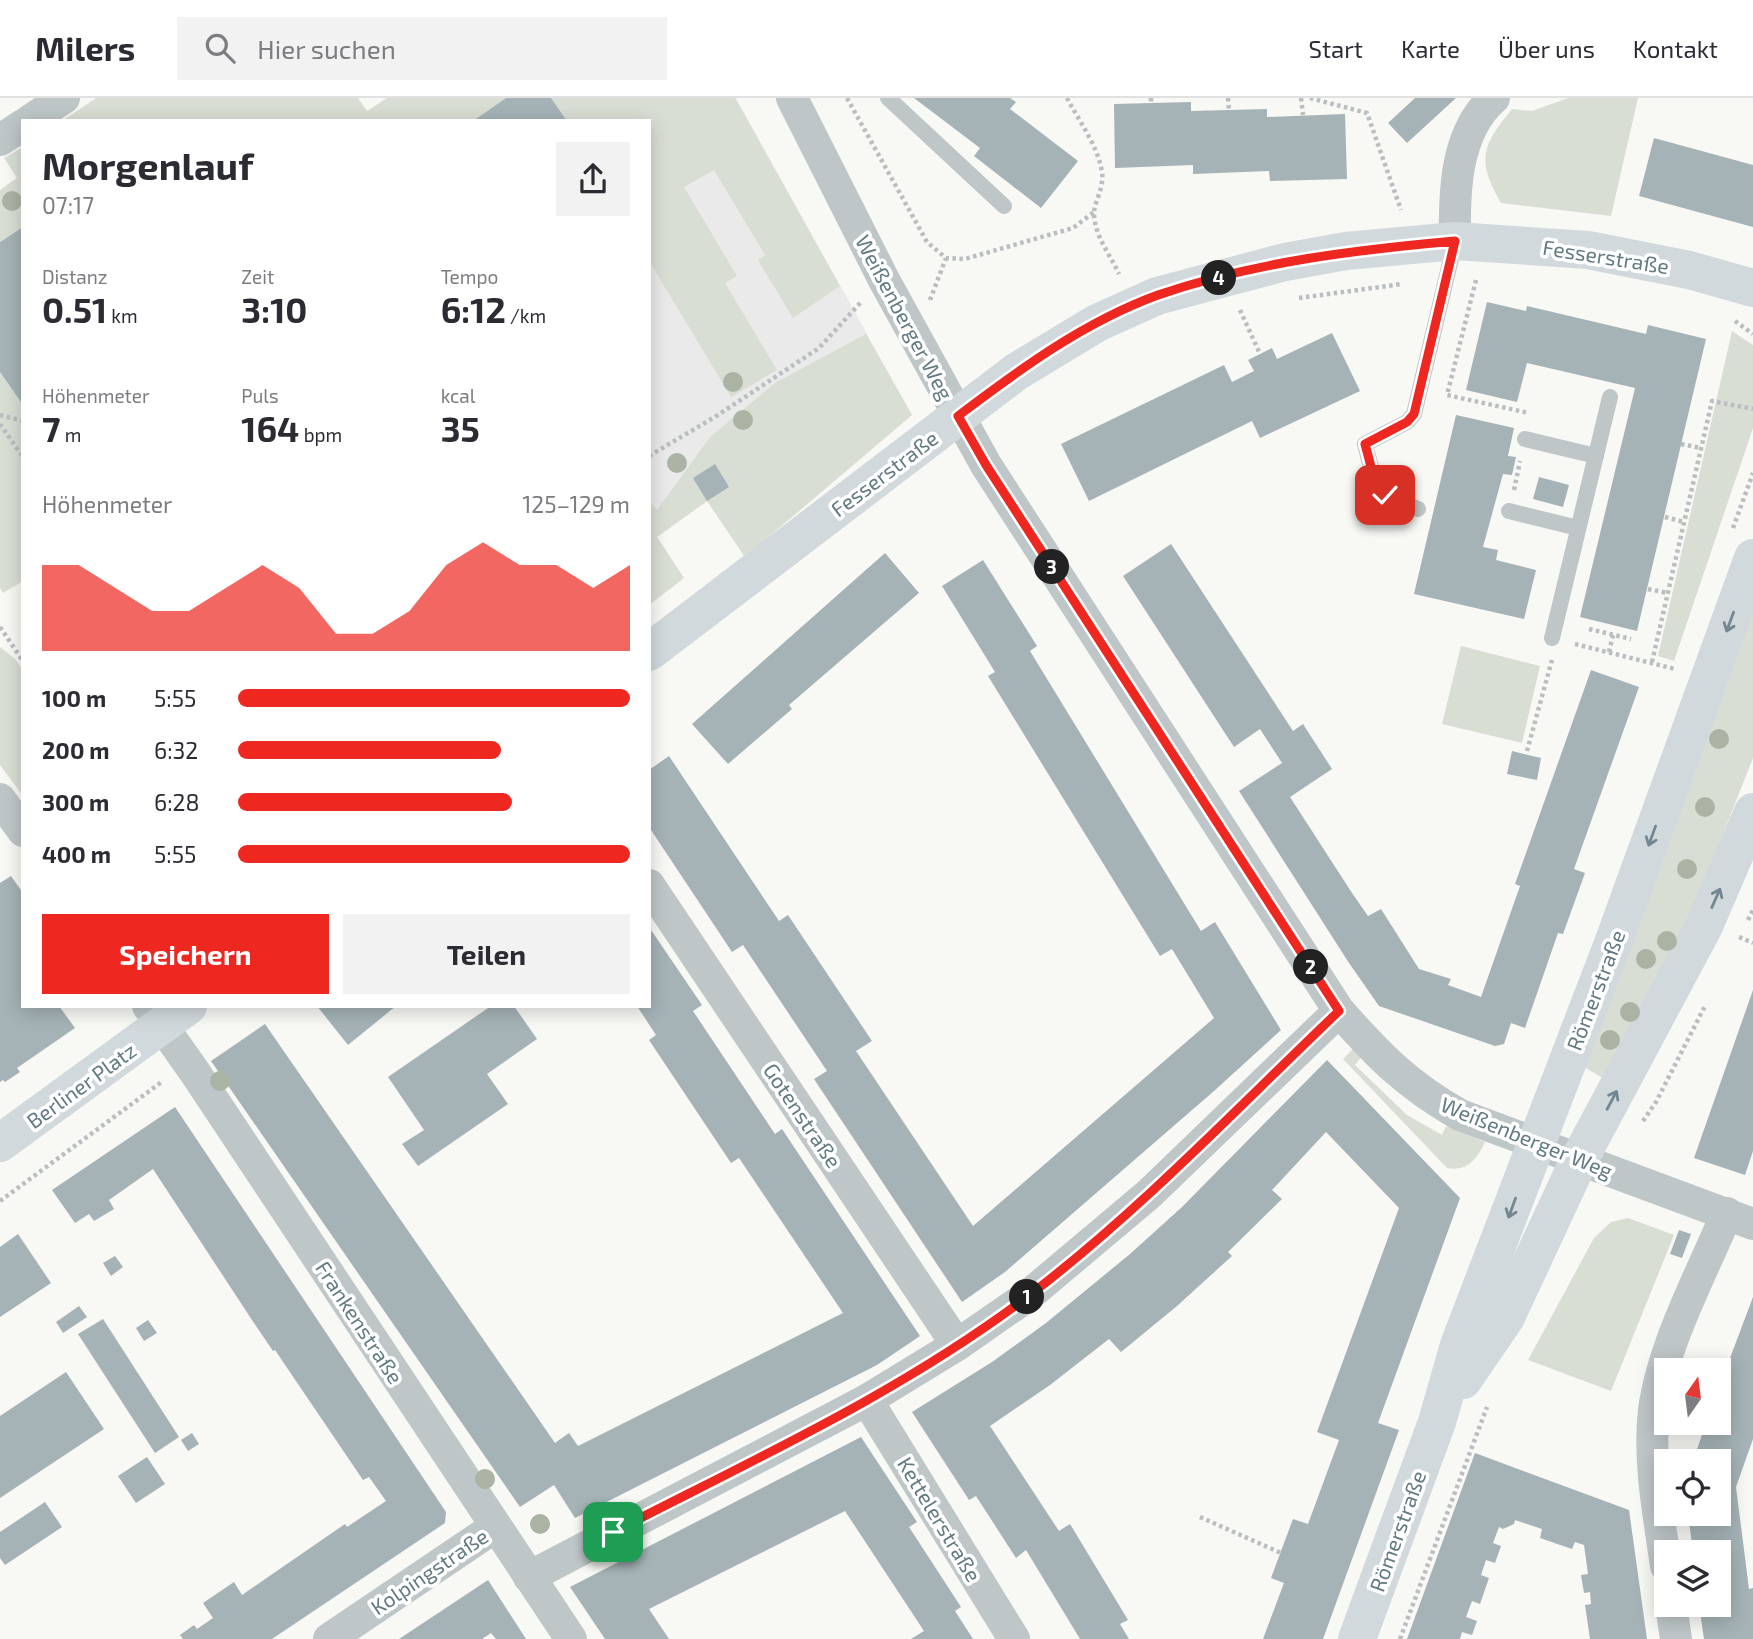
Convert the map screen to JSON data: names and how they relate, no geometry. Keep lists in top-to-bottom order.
{
  "streets": {
    "street": [
      "Fesserstraße",
      "Weißenberger Weg",
      "Römerstraße",
      "Berliner Platz",
      "Gotenstraße",
      "Frankenstraße",
      "Kettelerstraße",
      "Kolpingstraße"
    ]
  },
  "crossings": [
    ["Fesserstraße", "Weißenberger Weg"],
    ["Weißenberger Weg", "Römerstraße"],
    ["Berliner Platz", "Frankenstraße"],
    ["Frankenstraße", "Kolpingstraße"]
  ],
  "north": "top",
  "page": {
    "header": "Milers",
    "search": "Hier suchen",
    "nav": [
      "Start",
      "Karte",
      "Über uns",
      "Kontakt"
    ],
    "heading": ["Morgenlauf", "07:17"],
    "stats": [
      ["Distanz", "0.51 km"],
      ["Zeit", "3:10"],
      ["Tempo", "6:12 /km"],
      ["Höhenmeter", "7 m"],
      ["Puls", "164 bpm"],
      ["kcal", "35"]
    ],
    "pins": [
      "4",
      "3",
      "2",
      "1"
    ],
    "chart": ["Höhenmeter", "125–129 m"],
    "list": [
      {
        "name": "100 m",
        "note": "5:55"
      },
      {
        "name": "200 m",
        "note": "6:32"
      },
      {
        "name": "300 m",
        "note": "6:28"
      },
      {
        "name": "400 m",
        "note": "5:55"
      }
    ],
    "buttons": ["Speichern", "Teilen"]
  }
}
